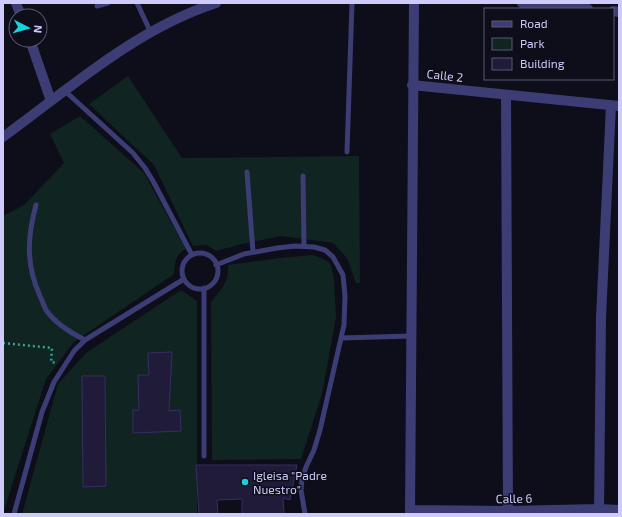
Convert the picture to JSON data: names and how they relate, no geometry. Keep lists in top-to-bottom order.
{
  "streets": {
    "street": ["Calle 2", "Calle 6"]
  },
  "places": ["Igleisa \"Padre Nuestro\""],
  "legend": ["Road", "Park", "Building"],
  "north": "right"
}
